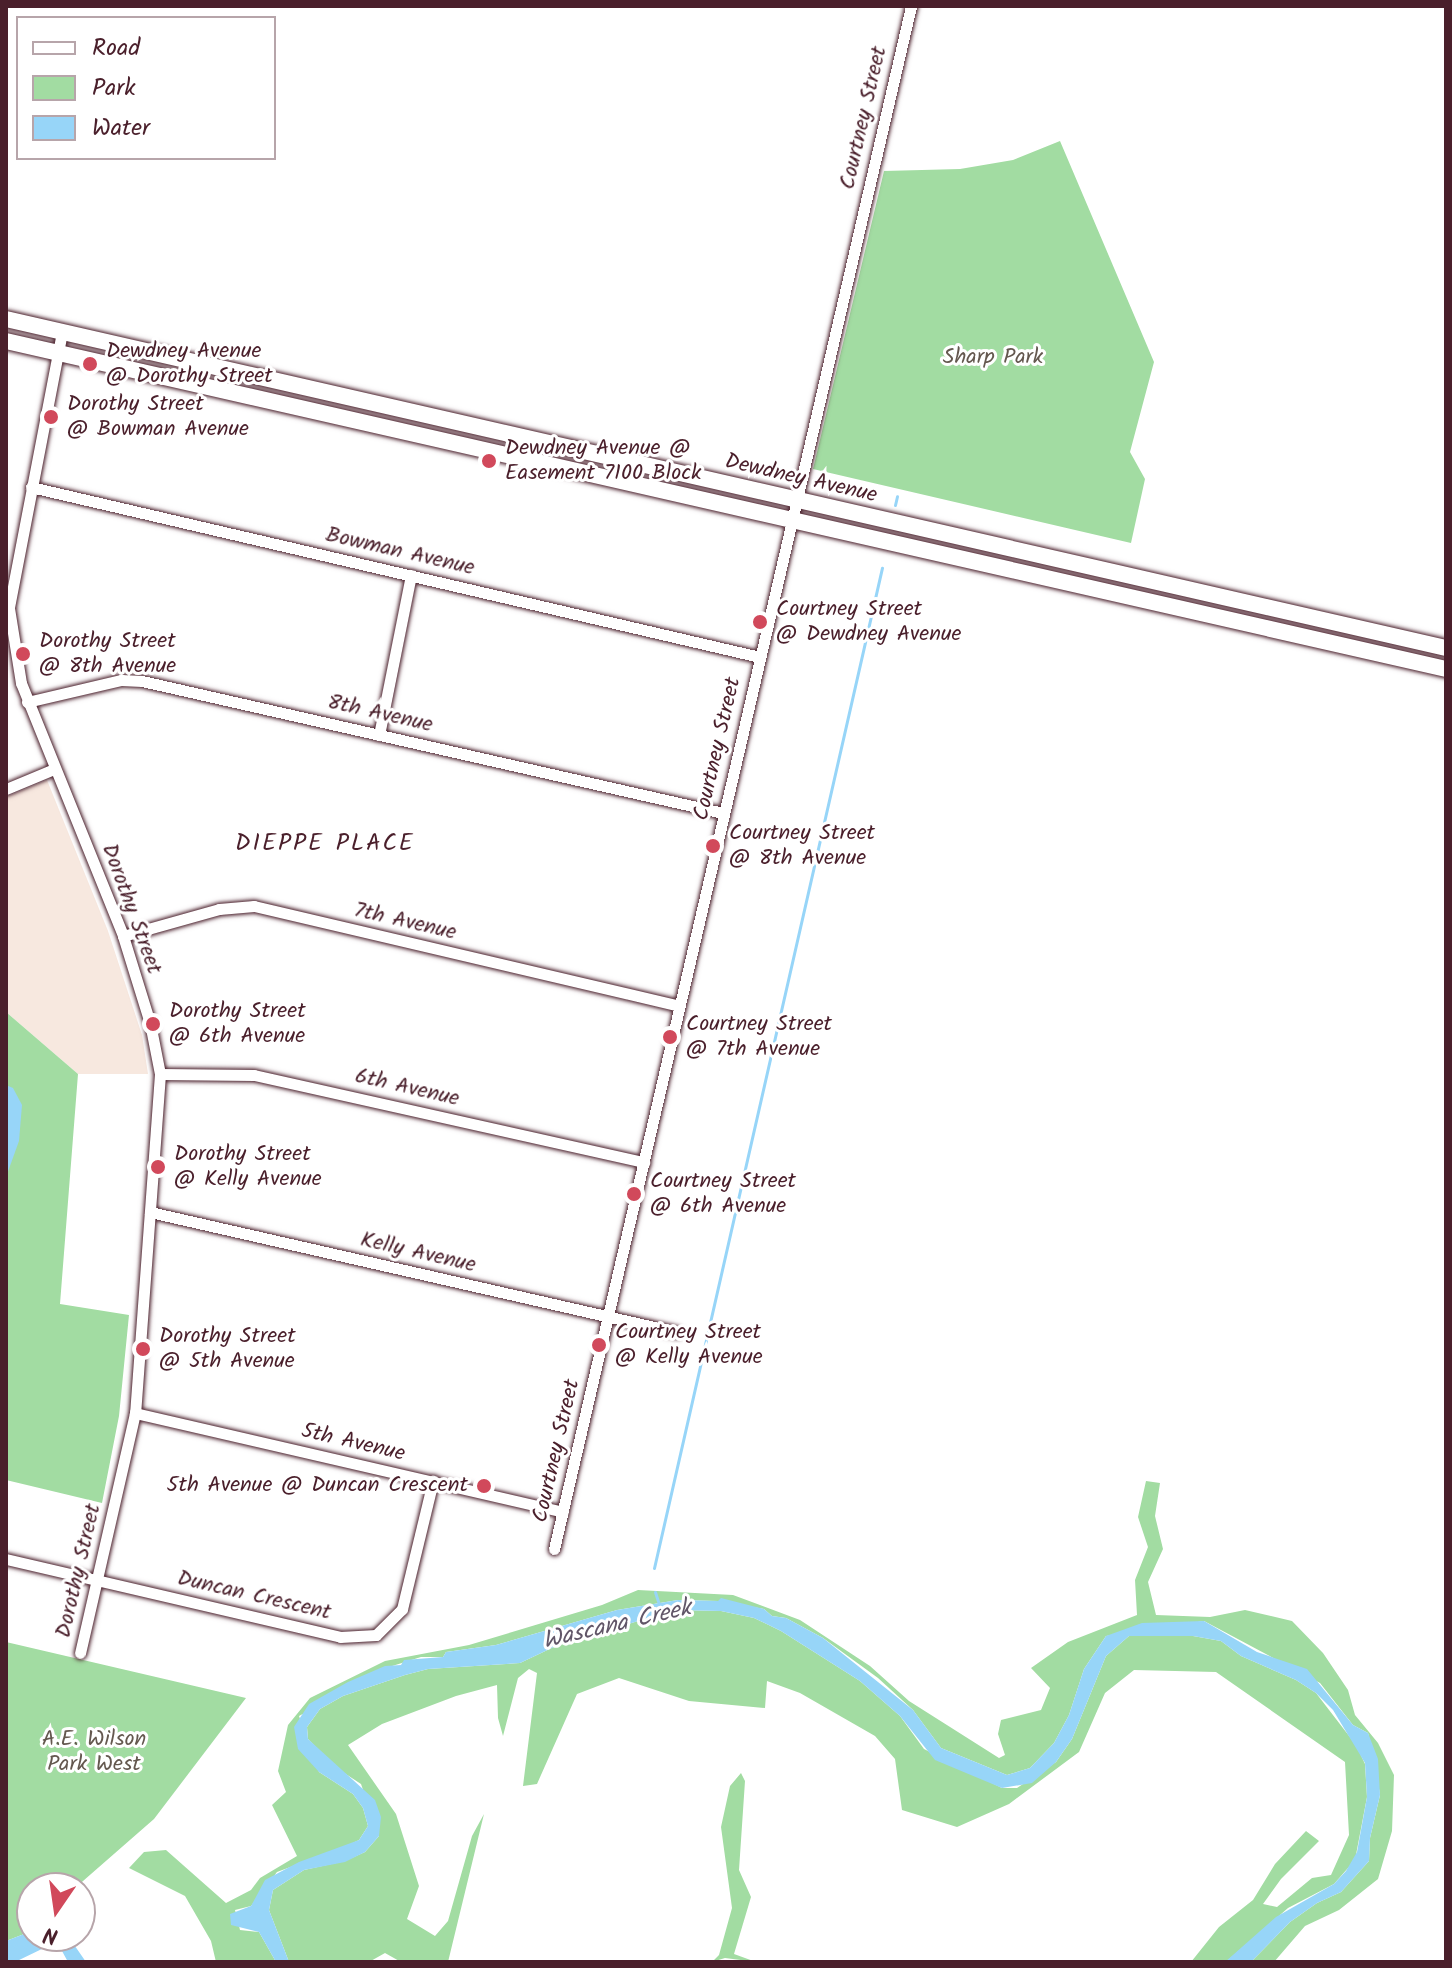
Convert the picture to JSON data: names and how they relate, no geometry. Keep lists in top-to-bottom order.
{
  "streets": {
    "main road": ["Dewdney Avenue"],
    "street": [
      "Courtney Street",
      "Bowman Avenue",
      "8th Avenue",
      "Dorothy Street",
      "7th Avenue",
      "6th Avenue",
      "Kelly Avenue",
      "5th Avenue",
      "Duncan Crescent"
    ]
  },
  "crossings": [
    ["Courtney Street", "Dewdney Avenue"],
    ["Courtney Street", "Bowman Avenue"],
    ["Courtney Street", "8th Avenue"],
    ["Courtney Street", "7th Avenue"],
    ["Courtney Street", "6th Avenue"],
    ["Courtney Street", "Kelly Avenue"],
    ["Courtney Street", "5th Avenue"],
    ["Dewdney Avenue", "Dorothy Street"],
    ["Bowman Avenue", "Dorothy Street"],
    ["8th Avenue", "Dorothy Street"],
    ["Dorothy Street", "7th Avenue"],
    ["Dorothy Street", "6th Avenue"],
    ["Dorothy Street", "Kelly Avenue"],
    ["Dorothy Street", "5th Avenue"],
    ["Dorothy Street", "Duncan Crescent"],
    ["5th Avenue", "Duncan Crescent"]
  ],
  "districts": ["DIEPPE PLACE"],
  "water": ["Wascana Creek"],
  "parks": ["Sharp Park", "A.E. Wilson Park West"],
  "places": [
    "Dewdney Avenue @ Dorothy Street",
    "Dorothy Street @ Bowman Avenue",
    "Dewdney Avenue @ Easement 7100 Block",
    "Courtney Street @ Dewdney Avenue",
    "Dorothy Street @ 8th Avenue",
    "Courtney Street @ 8th Avenue",
    "Dorothy Street @ 6th Avenue",
    "Courtney Street @ 7th Avenue",
    "Dorothy Street @ Kelly Avenue",
    "Courtney Street @ 6th Avenue",
    "Courtney Street @ Kelly Avenue",
    "Dorothy Street @ 5th Avenue",
    "5th Avenue @ Duncan Crescent"
  ],
  "legend": ["Road", "Park", "Water"],
  "north": "bottom"
}
